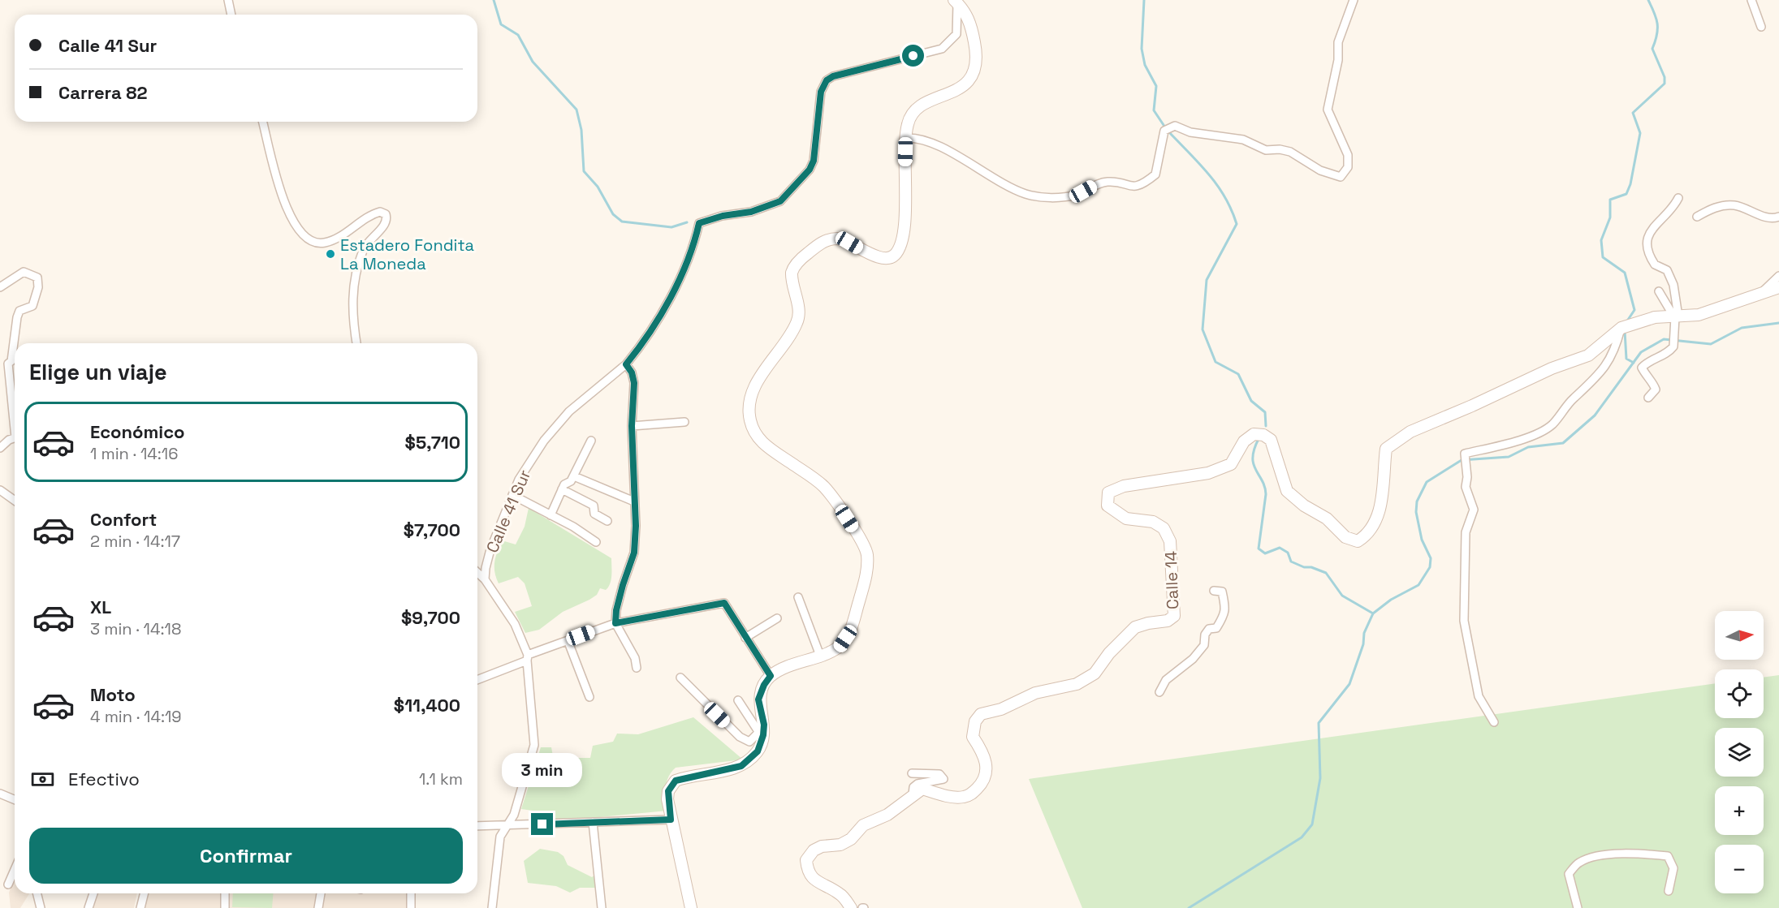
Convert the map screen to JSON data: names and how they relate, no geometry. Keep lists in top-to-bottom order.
{
  "streets": {
    "street": ["Calle 41 Sur", "Calle 14"]
  },
  "places": ["Estadero Fondita La Moneda"],
  "north": "right",
  "page": {
    "banner": ["Calle 41 Sur", "Carrera 82"],
    "heading": "Elige un viaje",
    "list": [
      {
        "name": "Económico",
        "note": "1 min · 14:16",
        "value": "$5,710"
      },
      {
        "name": "Confort",
        "note": "2 min · 14:17",
        "value": "$7,700"
      },
      {
        "name": "XL",
        "note": "3 min · 14:18",
        "value": "$9,700"
      },
      {
        "name": "Moto",
        "note": "4 min · 14:19",
        "value": "$11,400"
      }
    ],
    "map_buttons": ["+", "−"],
    "pay": ["Efectivo", "1.1 km"],
    "bubble": "3 min",
    "buttons": "Confirmar"
  }
}
